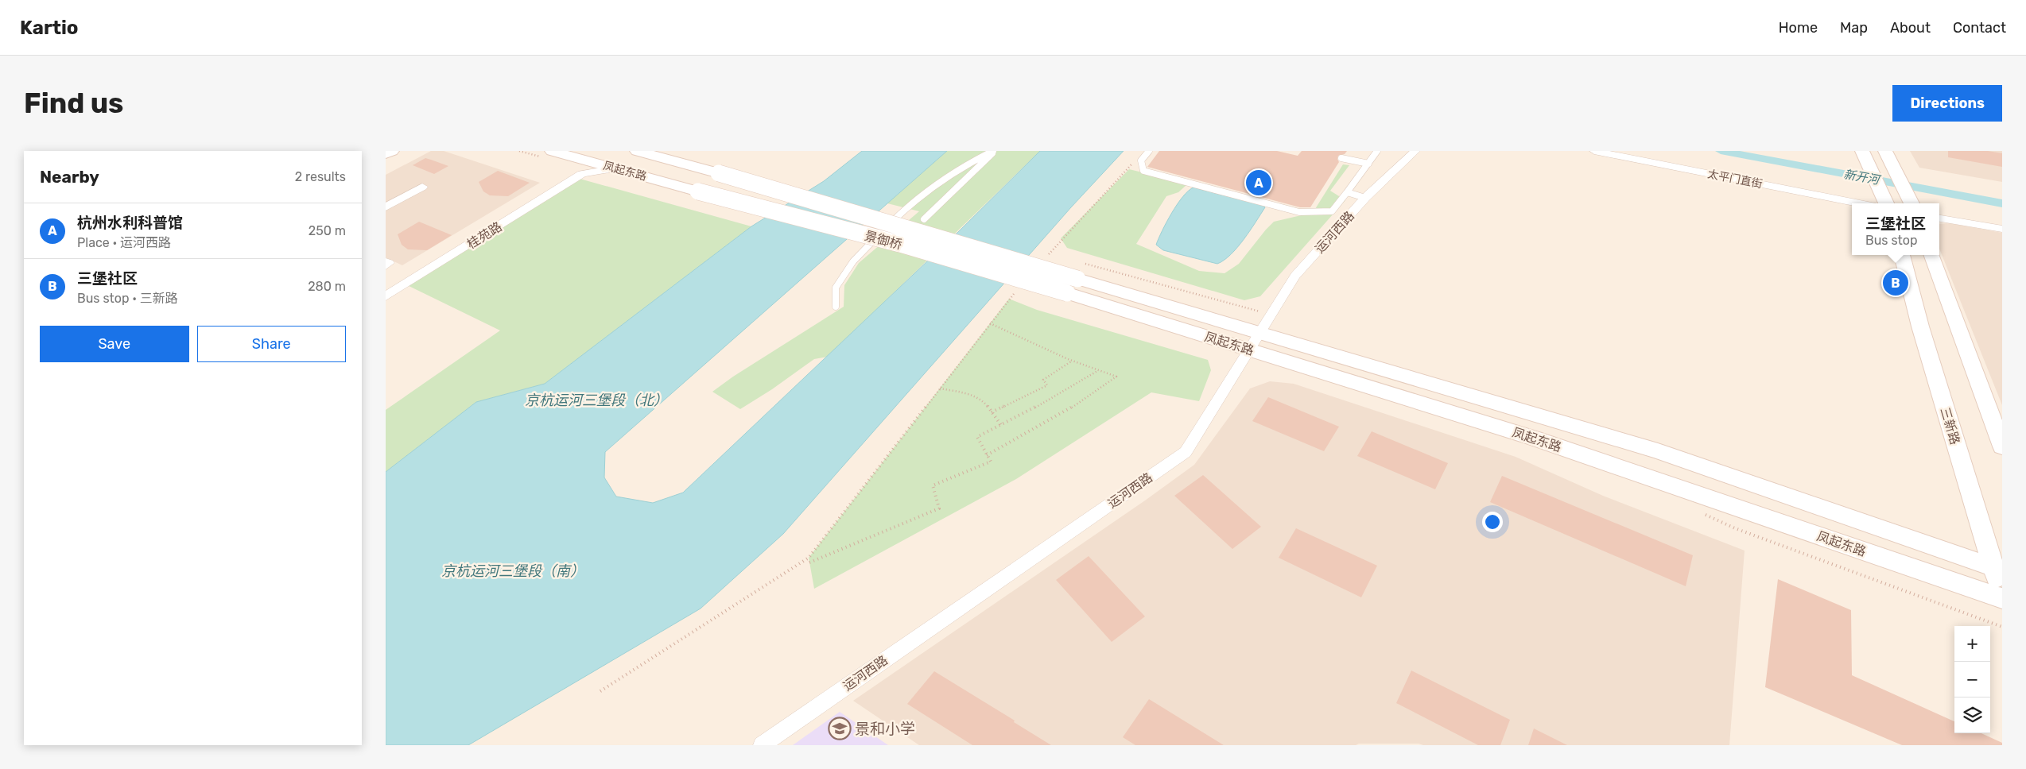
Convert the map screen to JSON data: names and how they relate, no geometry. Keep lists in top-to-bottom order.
{
  "streets": {
    "main road": ["凤起东路", "景御桥", "三新路"],
    "street": ["太平门直街", "运河西路", "桂苑路"]
  },
  "crossings": [
    ["凤起东路", "运河西路"],
    ["凤起东路", "桂苑路"],
    ["凤起东路", "景御桥"],
    ["凤起东路", "三新路"]
  ],
  "water": ["新开河", "京杭运河三堡段（北）", "京杭运河三堡段（南）"],
  "places": {
    "school or university": ["景和小学"]
  },
  "page": {
    "header": "Kartio",
    "nav": [
      "Home",
      "Map",
      "About",
      "Contact"
    ],
    "buttons": [
      "Directions",
      ["Save", "Share"]
    ],
    "title": "Find us",
    "heading": ["Nearby", "2 results"],
    "pins": ["A", "B"],
    "list": [
      {
        "mark": "A",
        "name": "杭州水利科普馆",
        "note": "Place · 运河西路",
        "value": "250 m"
      },
      {
        "mark": "B",
        "name": "三堡社区",
        "note": "Bus stop · 三新路",
        "value": "280 m"
      }
    ],
    "popup": ["三堡社区", "Bus stop"],
    "map_buttons": ["+", "−"]
  }
}
